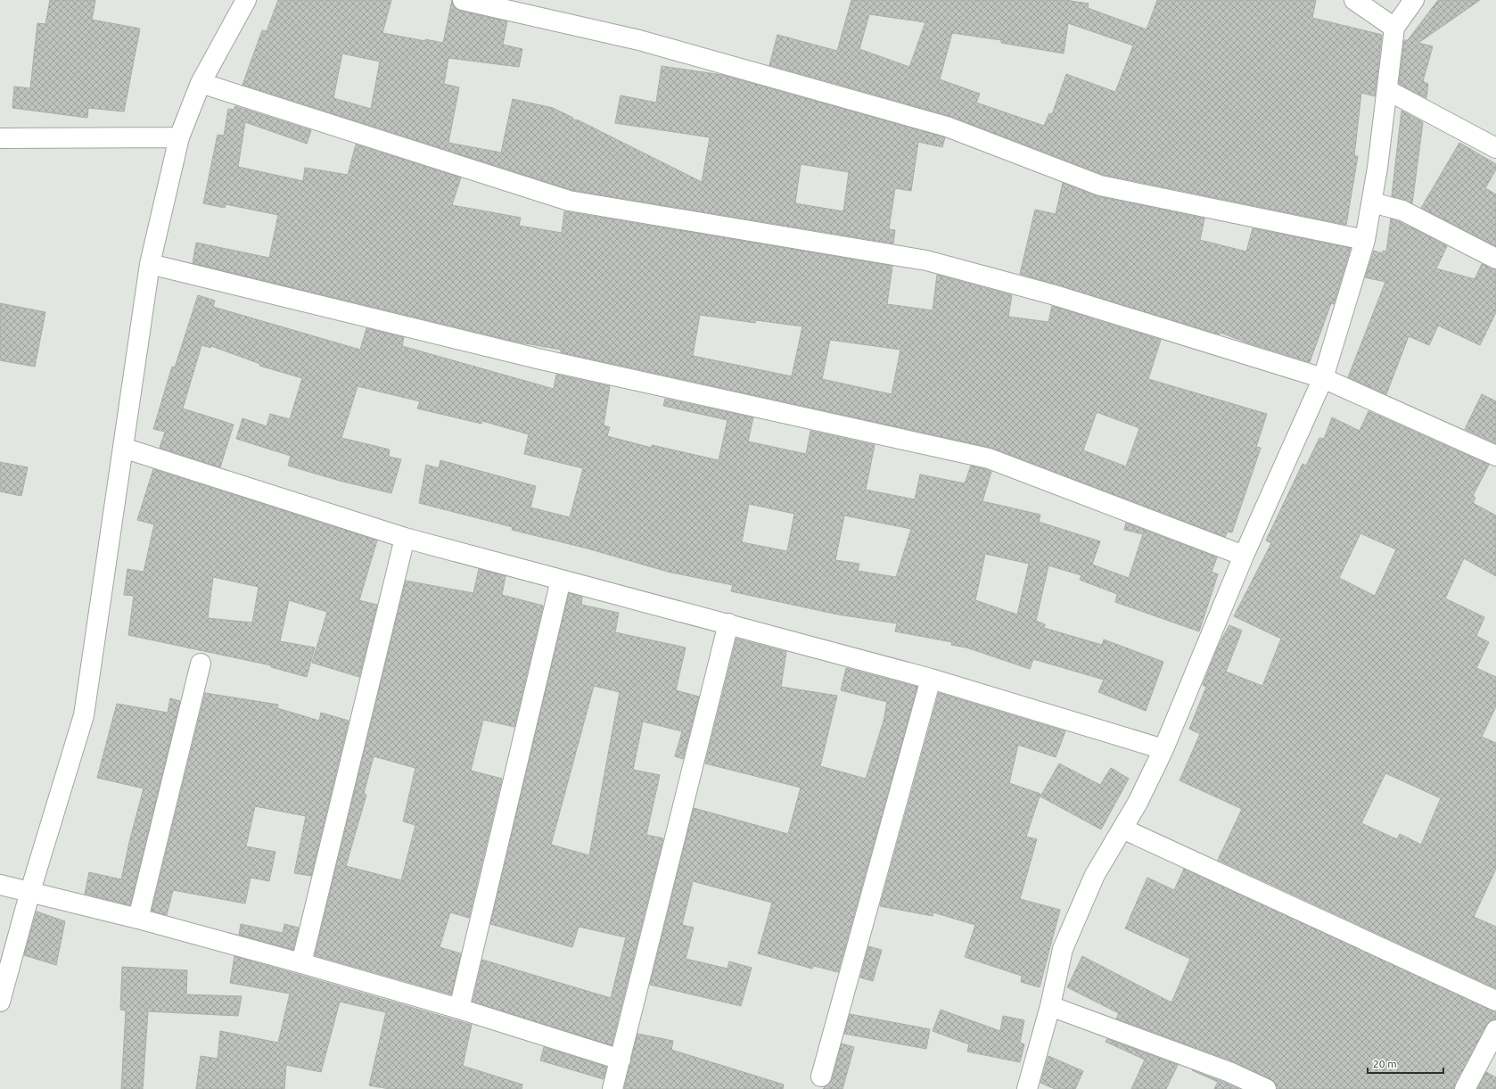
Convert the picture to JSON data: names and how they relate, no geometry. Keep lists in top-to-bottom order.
{
  "scale_bar": "20 m"
}
